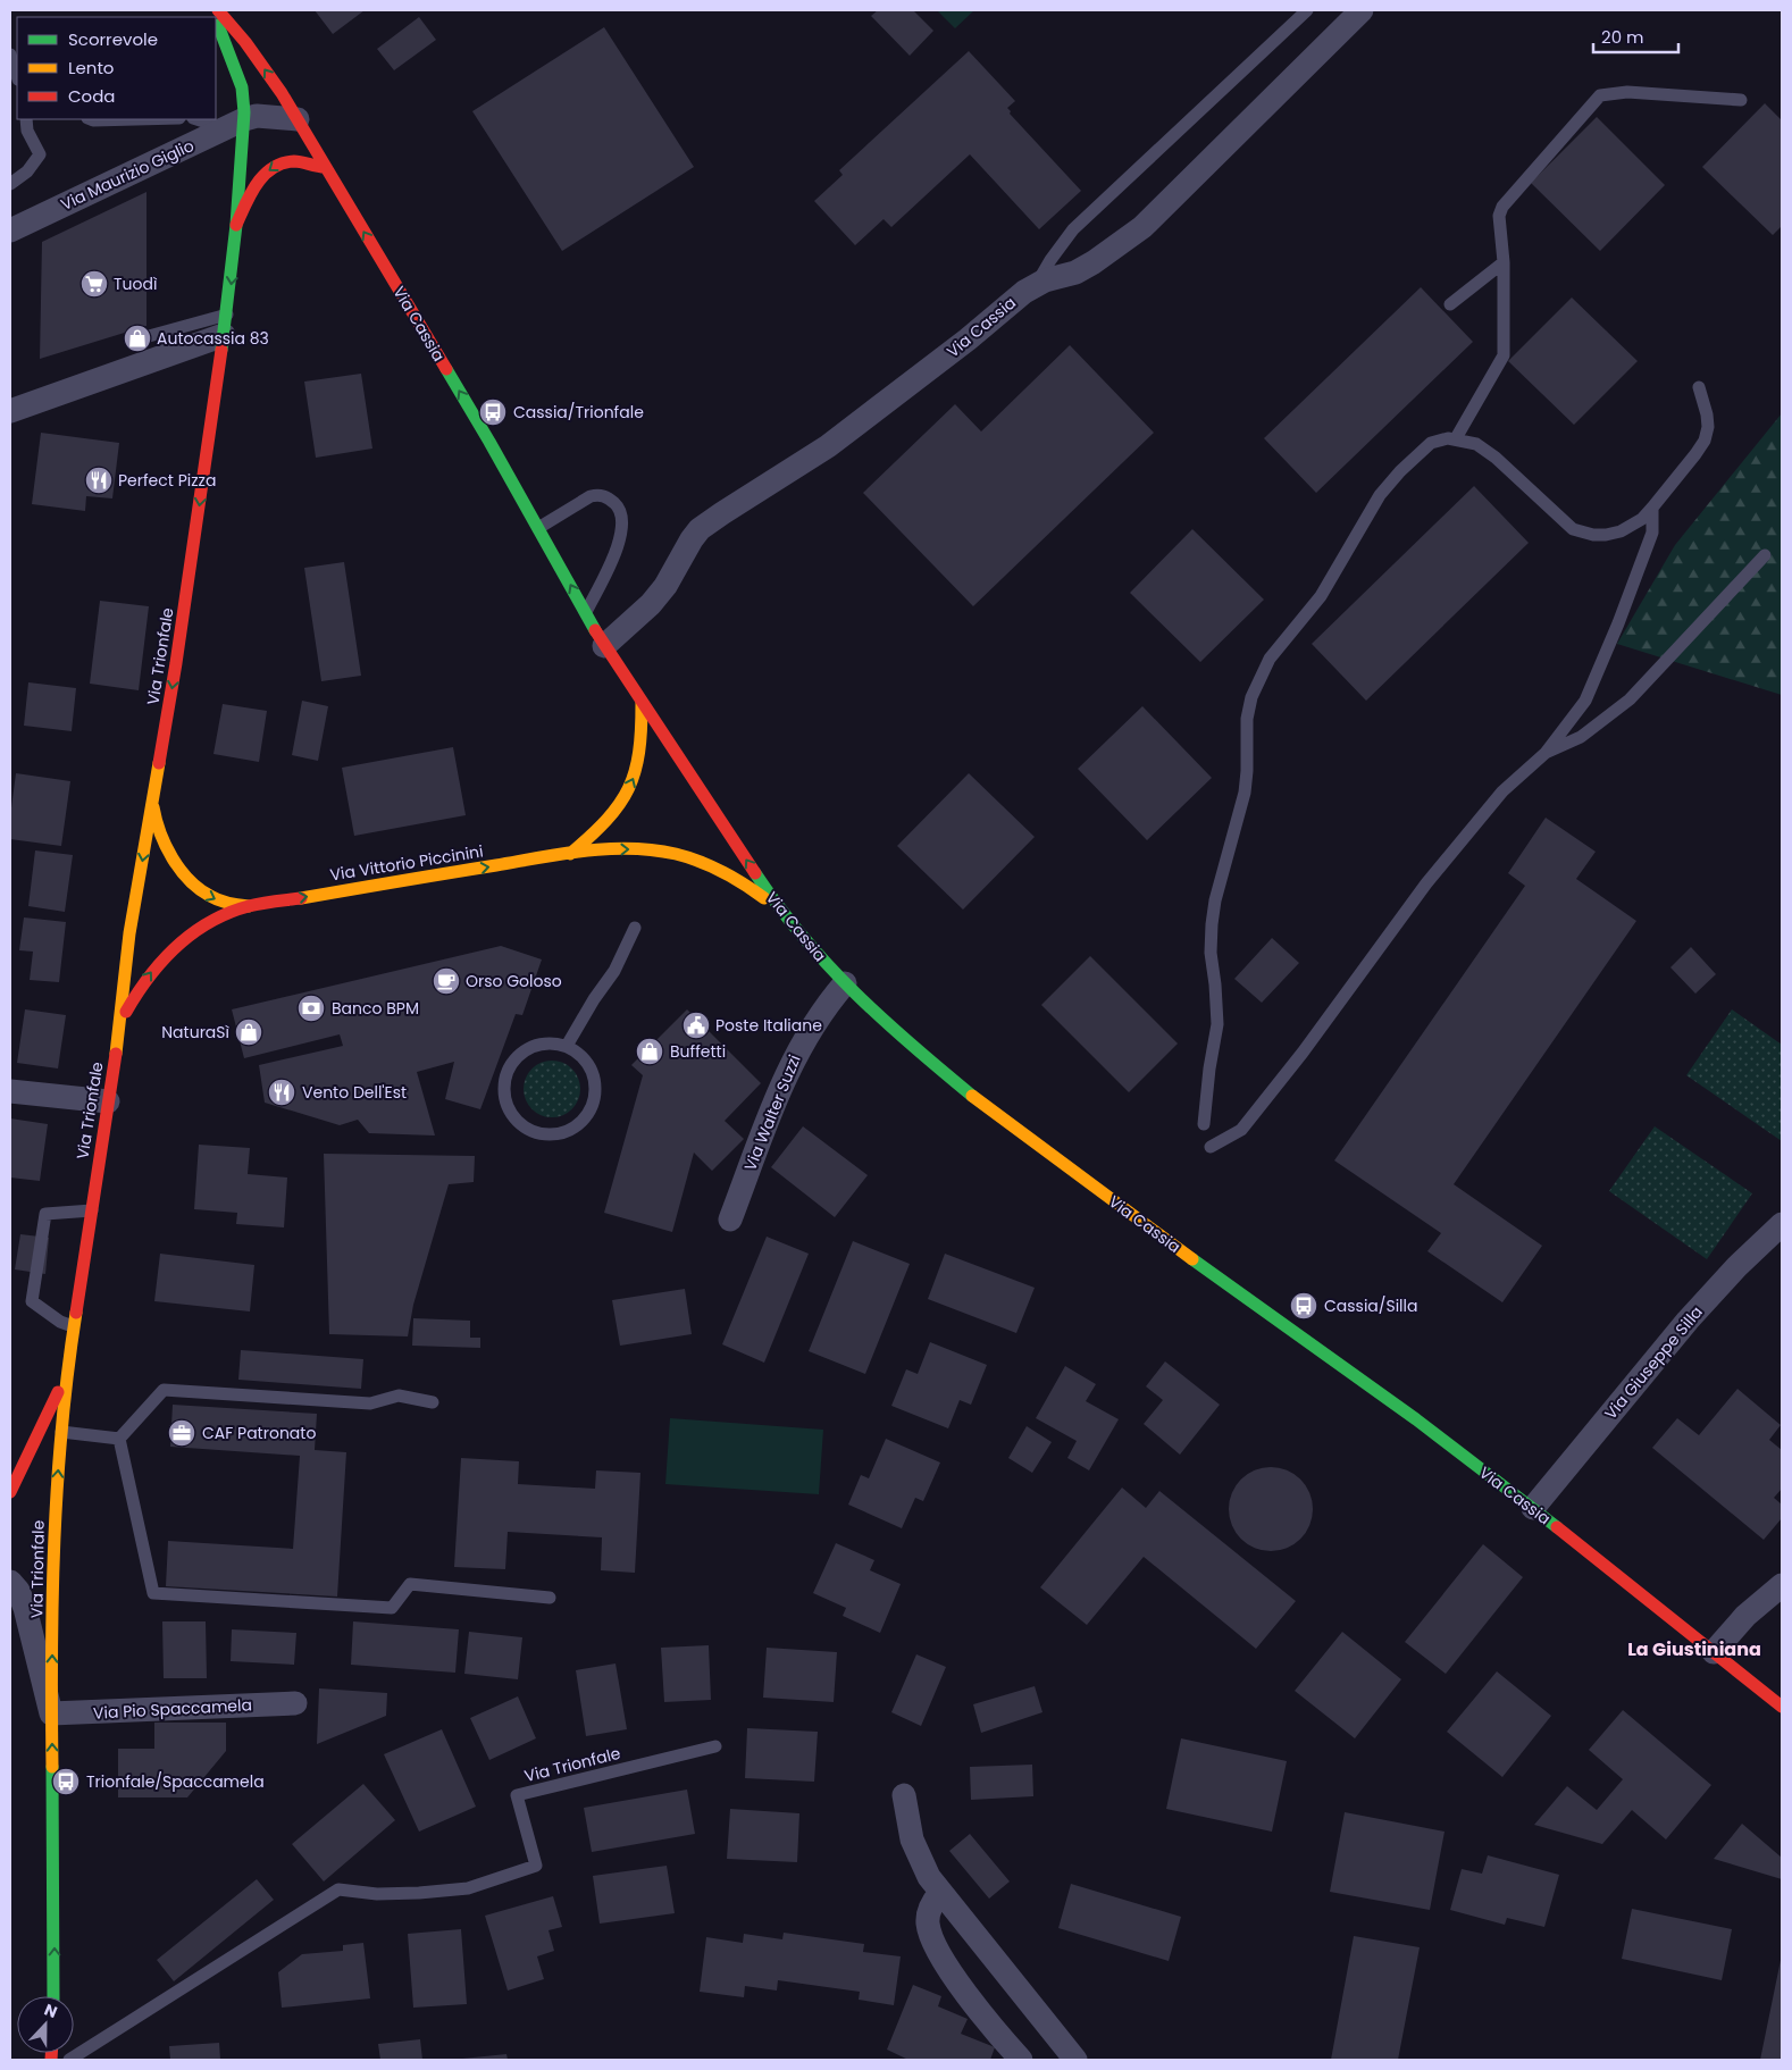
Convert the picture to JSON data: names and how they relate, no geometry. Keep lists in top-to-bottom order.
{
  "streets": {
    "main road": ["Via Cassia", "Via Trionfale", "Via Vittorio Piccinini"],
    "street": [
      "Via Maurizio Giglio",
      "Via Walter Suzzi",
      "Via Giuseppe Silla",
      "Via Pio Spaccamela"
    ]
  },
  "crossings": [
    ["Via Maurizio Giglio", "Via Trionfale"],
    ["Via Cassia", "Via Trionfale"],
    ["Via Cassia", "Via Vittorio Piccinini"],
    ["Via Cassia", "Via Walter Suzzi"],
    ["Via Cassia", "Via Giuseppe Silla"],
    ["Via Trionfale", "Via Vittorio Piccinini"],
    ["Via Trionfale", "Via Pio Spaccamela"]
  ],
  "one_way": ["Via Vittorio Piccinini"],
  "districts": ["La Giustiniana"],
  "places": {
    "supermarket": ["Tuodì"],
    "shop": ["Autocassia 83", "NaturaSì", "Buffetti"],
    "bus stop": ["Cassia/Trionfale", "Cassia/Silla", "Trionfale/Spaccamela"],
    "restaurant": ["Perfect Pizza", "Vento Dell'Est"],
    "cafe": ["Orso Goloso"],
    "bank": ["Banco BPM"],
    "public building": ["Poste Italiane"],
    "office": ["CAF Patronato"]
  },
  "legend": ["Scorrevole", "Lento", "Coda"],
  "scale_bar": "20 m",
  "north": "top"
}
